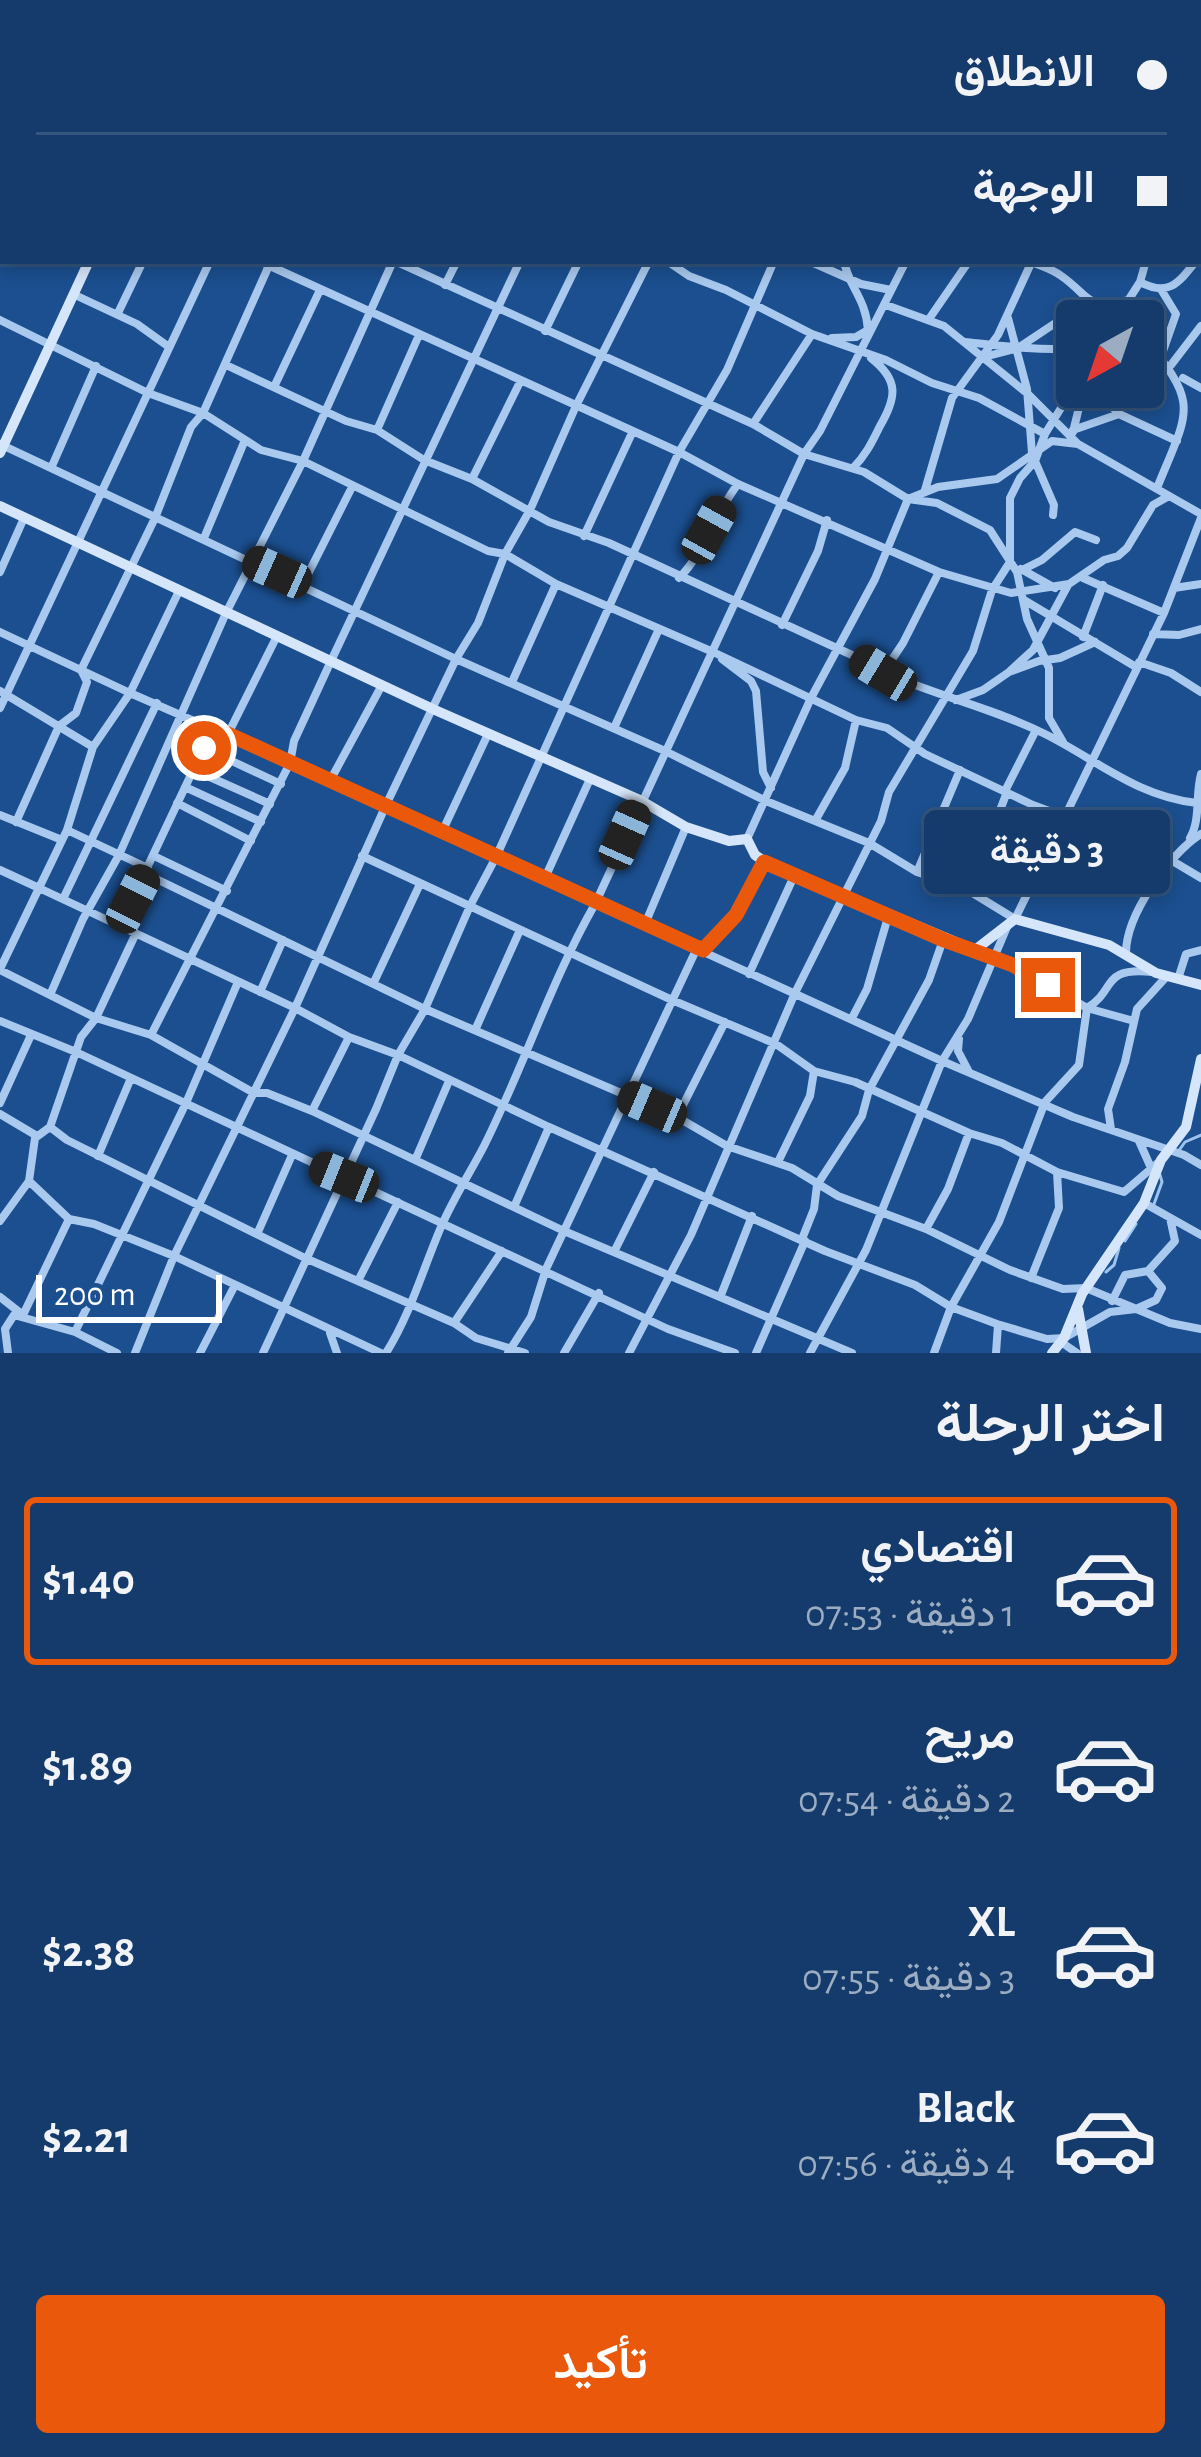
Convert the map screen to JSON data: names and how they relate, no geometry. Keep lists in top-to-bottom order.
{
  "scale_bar": "200 m",
  "north": "bottom left",
  "page": {
    "banner": ["الانطلاق", "الوجهة"],
    "bubble": "3 دقيقة",
    "scale": "200 m",
    "heading": "اختر الرحلة",
    "list": [
      {
        "name": "اقتصادي",
        "note": "1 دقيقة · 07:53",
        "value": "$1.40"
      },
      {
        "name": "مريح",
        "note": "2 دقيقة · 07:54",
        "value": "$1.89"
      },
      {
        "name": "XL",
        "note": "3 دقيقة · 07:55",
        "value": "$2.38"
      },
      {
        "name": "Black",
        "note": "4 دقيقة · 07:56",
        "value": "$2.21"
      }
    ],
    "buttons": "تأكيد"
  }
}
